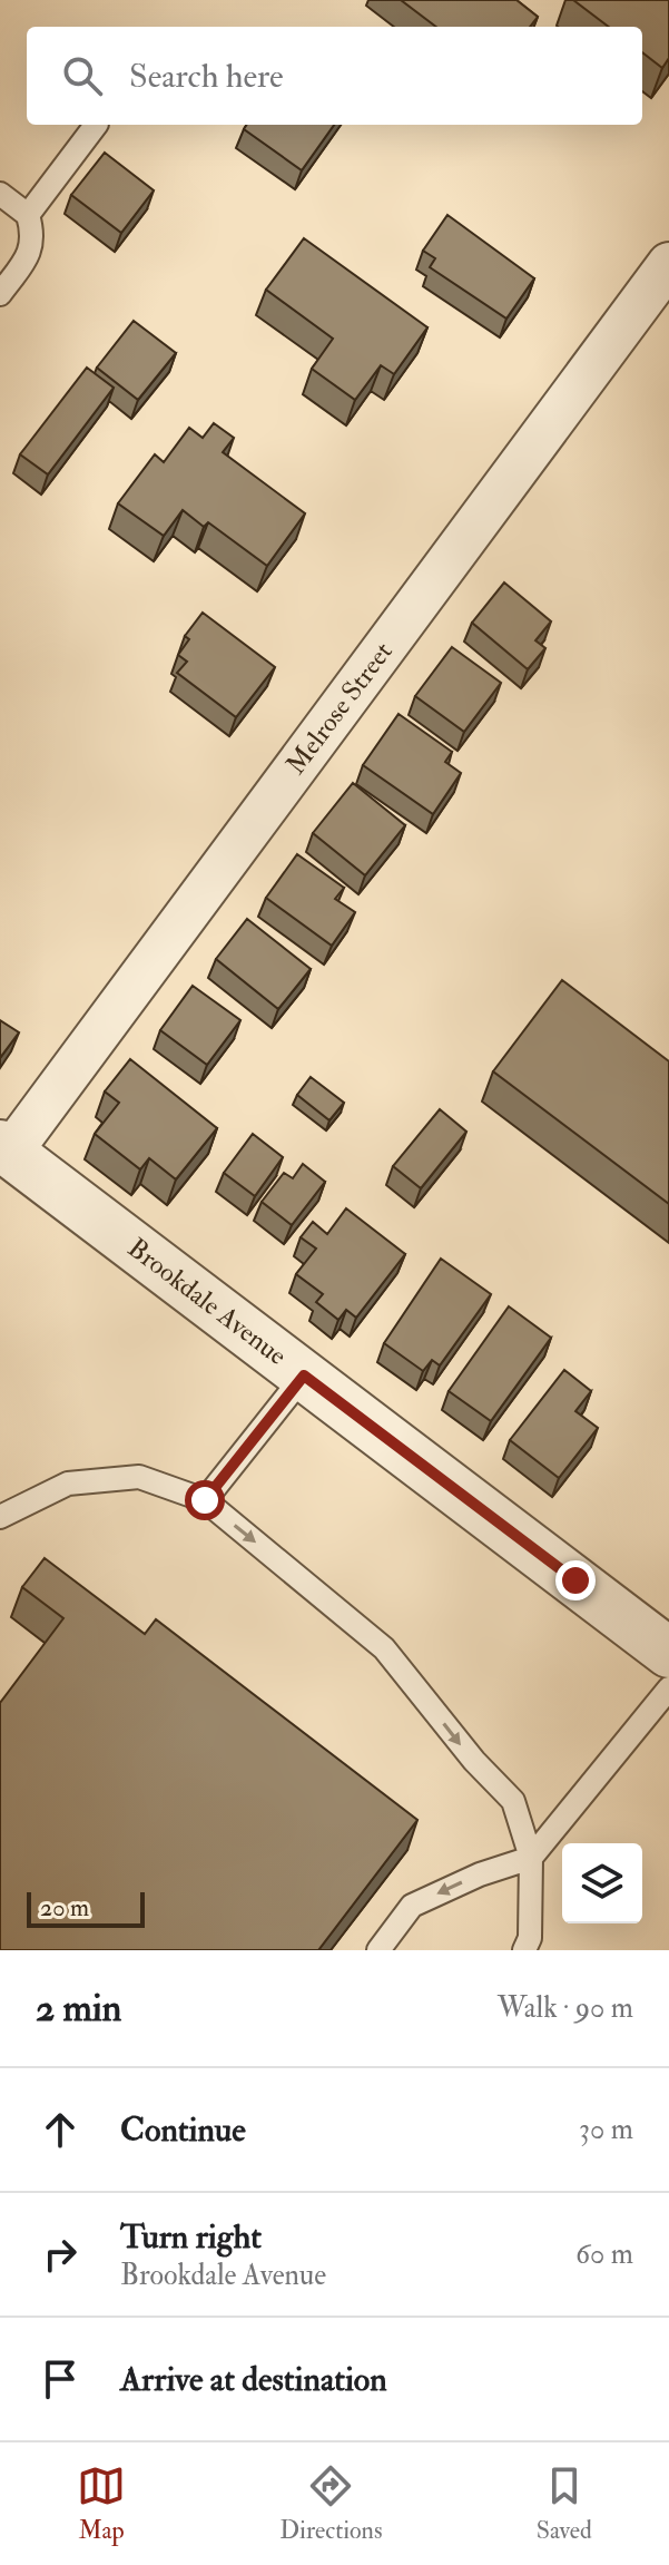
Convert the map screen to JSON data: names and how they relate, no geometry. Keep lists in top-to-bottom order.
{
  "streets": {
    "street": ["Melrose Street", "Brookdale Avenue"]
  },
  "crossings": [
    ["Melrose Street", "Brookdale Avenue"]
  ],
  "scale_bar": "20 m",
  "page": {
    "search": "Search here",
    "scale": "20 m",
    "heading": ["2 min", "Walk · 90 m"],
    "list": [
      ["Continue", "30 m"],
      ["Turn right", "Brookdale Avenue", "60 m"],
      "Arrive at destination"
    ],
    "nav": ["Map", "Directions", "Saved"]
  }
}
